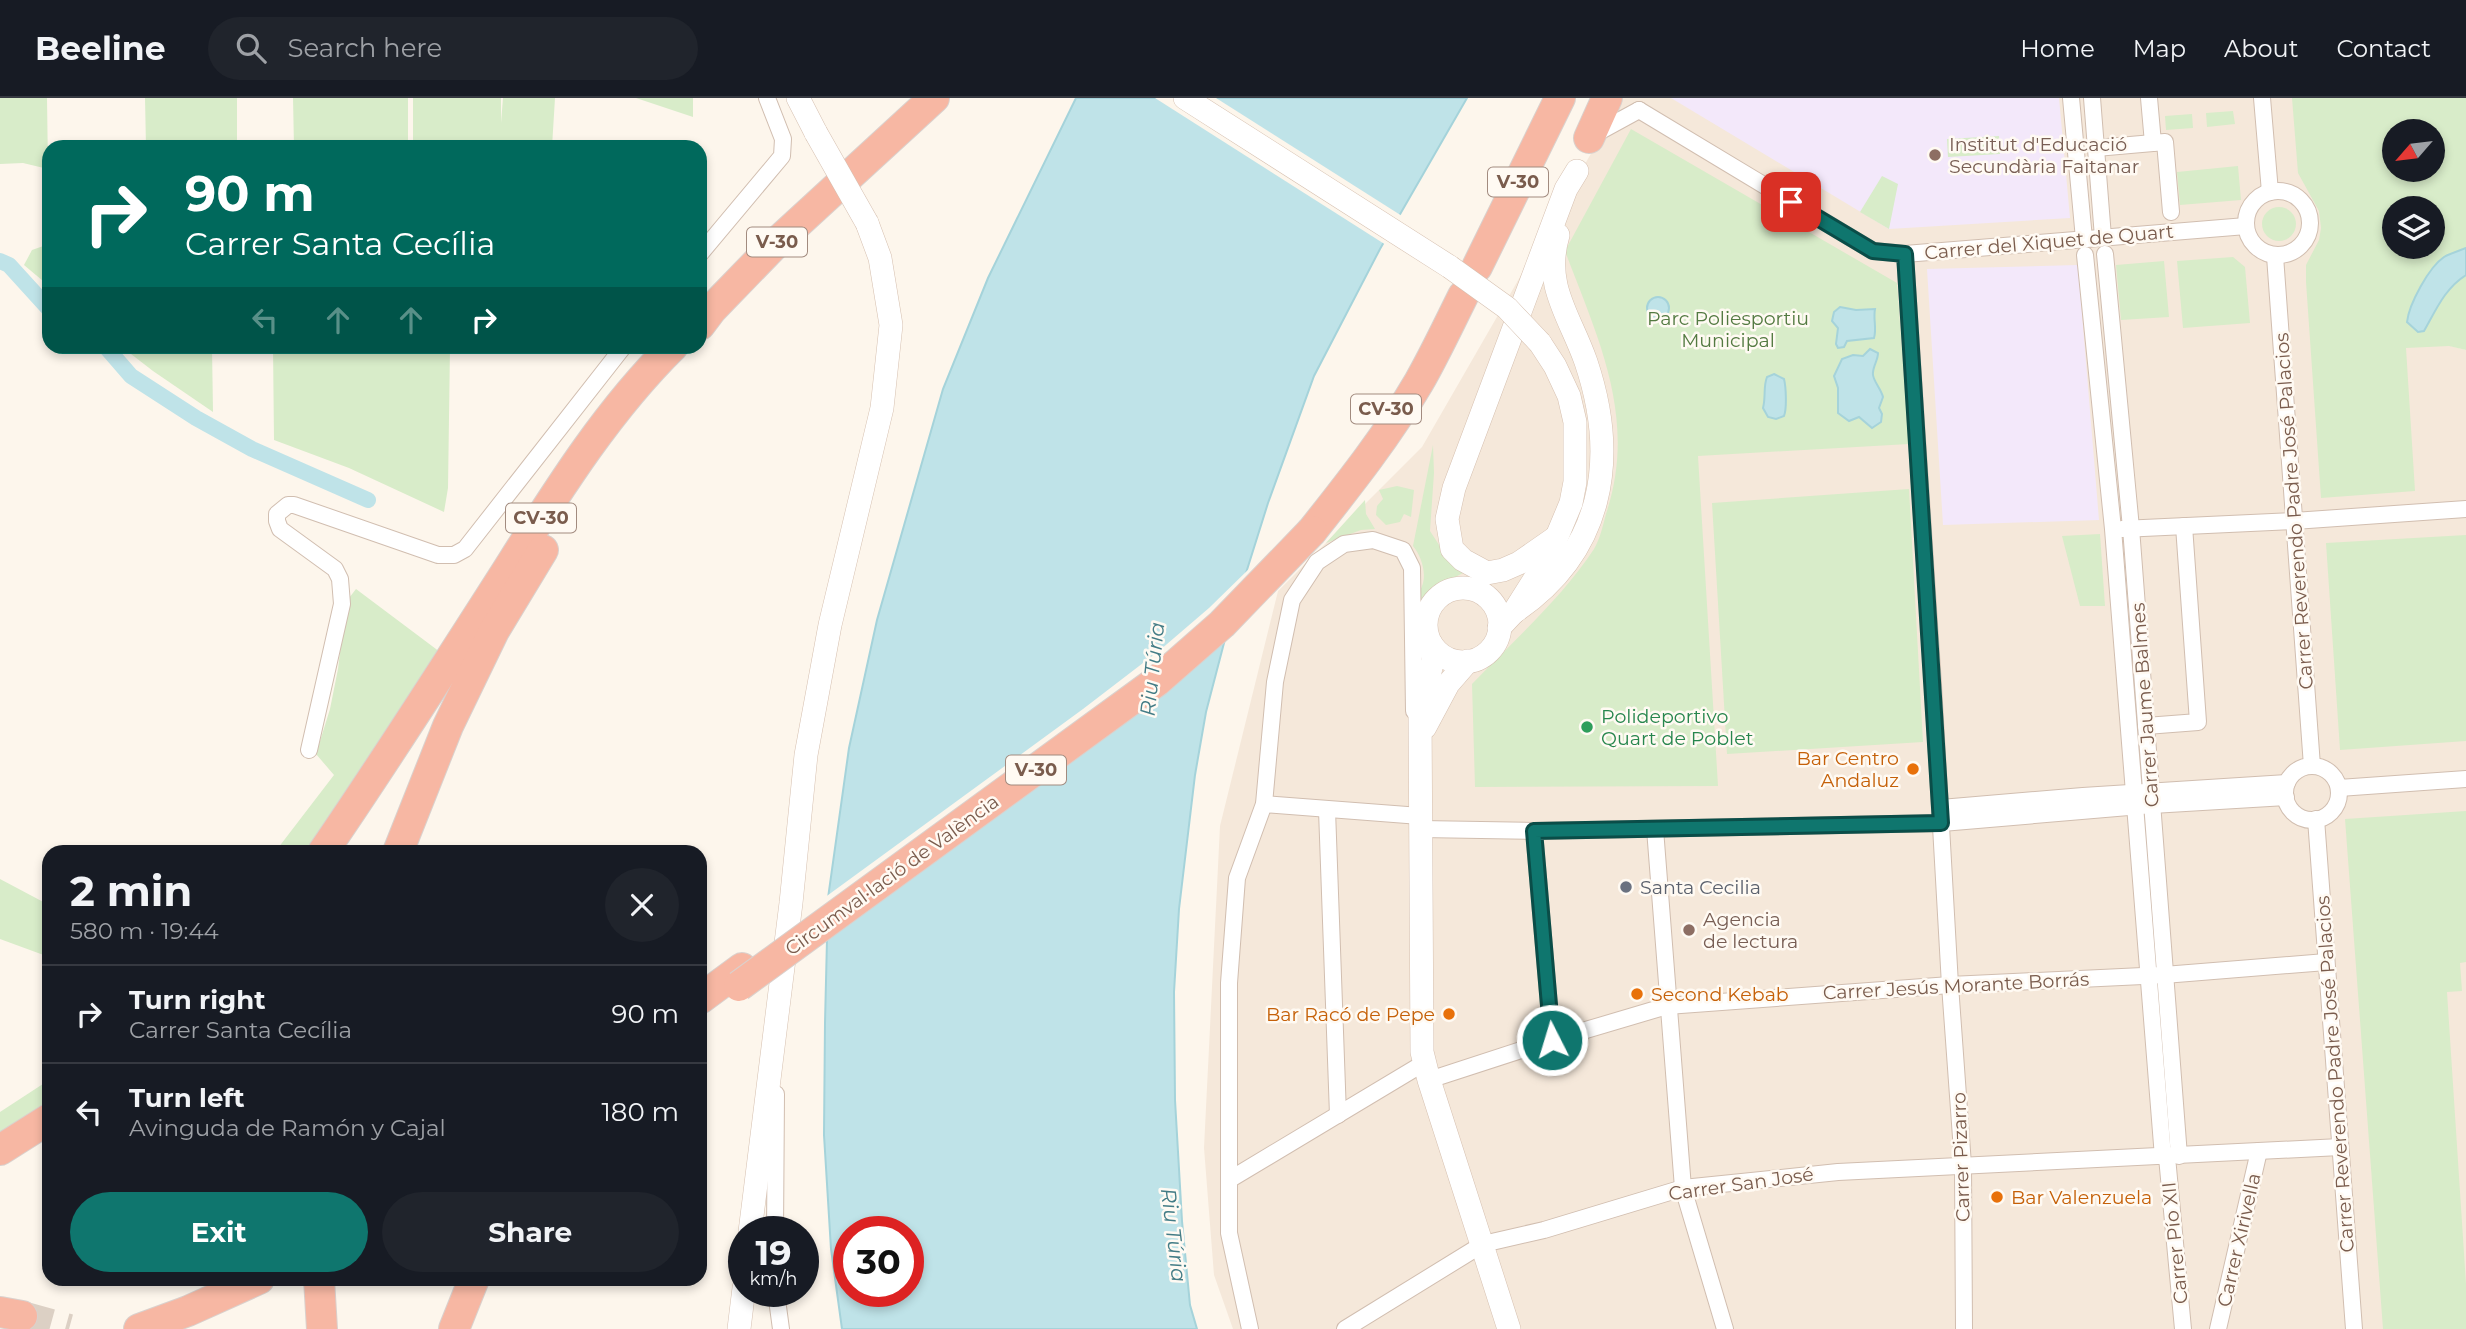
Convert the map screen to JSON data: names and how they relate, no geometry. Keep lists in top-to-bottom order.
{
  "streets": {
    "highway": ["V-30", "CV-30"],
    "street": [
      "Carrer del Xiquet de Quart",
      "Carrer Reverendo Padre José Palacios",
      "Carrer Jaume Balmes",
      "Carrer Jesús Morante Borrás",
      "Carrer Pizarro",
      "Carrer San José",
      "Carrer Xirivella",
      "Carrer Pío XII"
    ]
  },
  "crossings": [
    ["V-30", "CV-30"],
    ["Carrer del Xiquet de Quart", "Carrer Reverendo Padre José Palacios"],
    ["Carrer del Xiquet de Quart", "Carrer Jaume Balmes"],
    ["Carrer del Xiquet de Quart", "Carrer Pizarro"],
    ["Carrer Reverendo Padre José Palacios", "Carrer Jesús Morante Borrás"],
    ["Carrer Reverendo Padre José Palacios", "Carrer San José"],
    ["Carrer Jaume Balmes", "Carrer Jesús Morante Borrás"],
    ["Carrer Jaume Balmes", "Carrer San José"],
    ["Carrer Jaume Balmes", "Carrer Pío XII"],
    ["Carrer Jesús Morante Borrás", "Carrer Pizarro"],
    ["Carrer Pizarro", "Carrer San José"],
    ["Carrer San José", "Carrer Xirivella"],
    ["Carrer San José", "Carrer Pío XII"]
  ],
  "water": ["Riu Túria"],
  "parks": ["Parc Poliesportiu Municipal"],
  "places": [
    "Institut d'Educació Secundària Faitanar",
    "Polideportivo Quart de Poblet",
    "Bar Centro Andaluz",
    "Santa Cecilia",
    "Agencia de lectura",
    "Second Kebab",
    "Bar Racó de Pepe",
    "Bar Valenzuela"
  ],
  "north": "bottom left",
  "page": {
    "header": "Beeline",
    "search": "Search here",
    "nav": [
      "Home",
      "Map",
      "About",
      "Contact"
    ],
    "turn": ["90 m", "Carrer Santa Cecília"],
    "heading": ["2 min", "580 m · 19:44"],
    "list": [
      {
        "name": "Turn right",
        "note": "Carrer Santa Cecília",
        "value": "90 m"
      },
      {
        "name": "Turn left",
        "note": "Avinguda de Ramón y Cajal",
        "value": "180 m"
      }
    ],
    "buttons": ["Exit", "Share"],
    "speed": "19 km/h",
    "limit": "30"
  }
}
